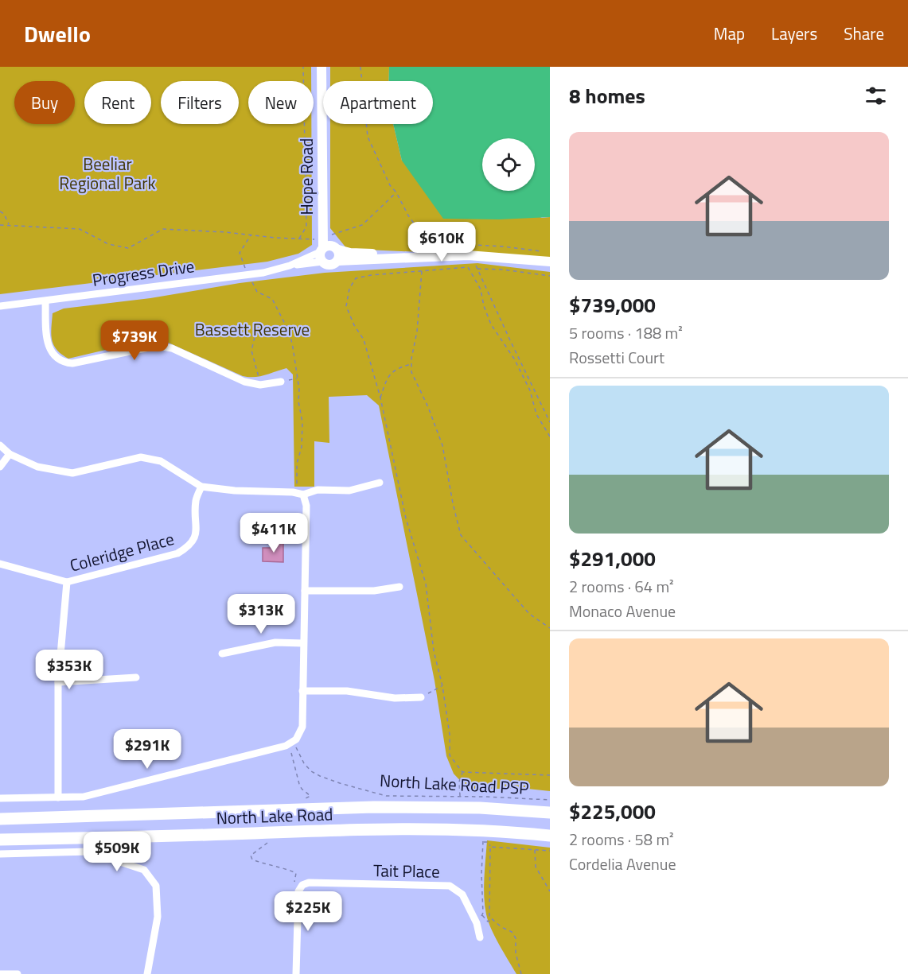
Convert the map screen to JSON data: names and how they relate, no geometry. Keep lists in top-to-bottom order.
{
  "streets": {
    "main road": ["North Lake Road"],
    "street": [
      "Hope Road",
      "Progress Drive",
      "Coleridge Place",
      "Tait Place"
    ],
    "path": ["North Lake Road PSP"]
  },
  "crossings": [
    ["Hope Road", "Progress Drive"]
  ],
  "parks": ["Beeliar Regional Park", "Bassett Reserve"],
  "page": {
    "header": "Dwello",
    "nav": ["Map", "Layers", "Share"],
    "heading": "8 homes",
    "chip": [
      "Buy",
      "Rent",
      "Filters",
      "New",
      "Apartment"
    ],
    "list": [
      {
        "name": "$739,000",
        "note": "5 rooms · 188 m² · Rossetti Court"
      },
      {
        "name": "$291,000",
        "note": "2 rooms · 64 m² · Monaco Avenue"
      },
      {
        "name": "$225,000",
        "note": "2 rooms · 58 m² · Cordelia Avenue"
      }
    ],
    "price": [
      "$610K",
      "$739K",
      "$411K",
      "$313K",
      "$353K",
      "$291K",
      "$509K",
      "$225K"
    ]
  }
}
